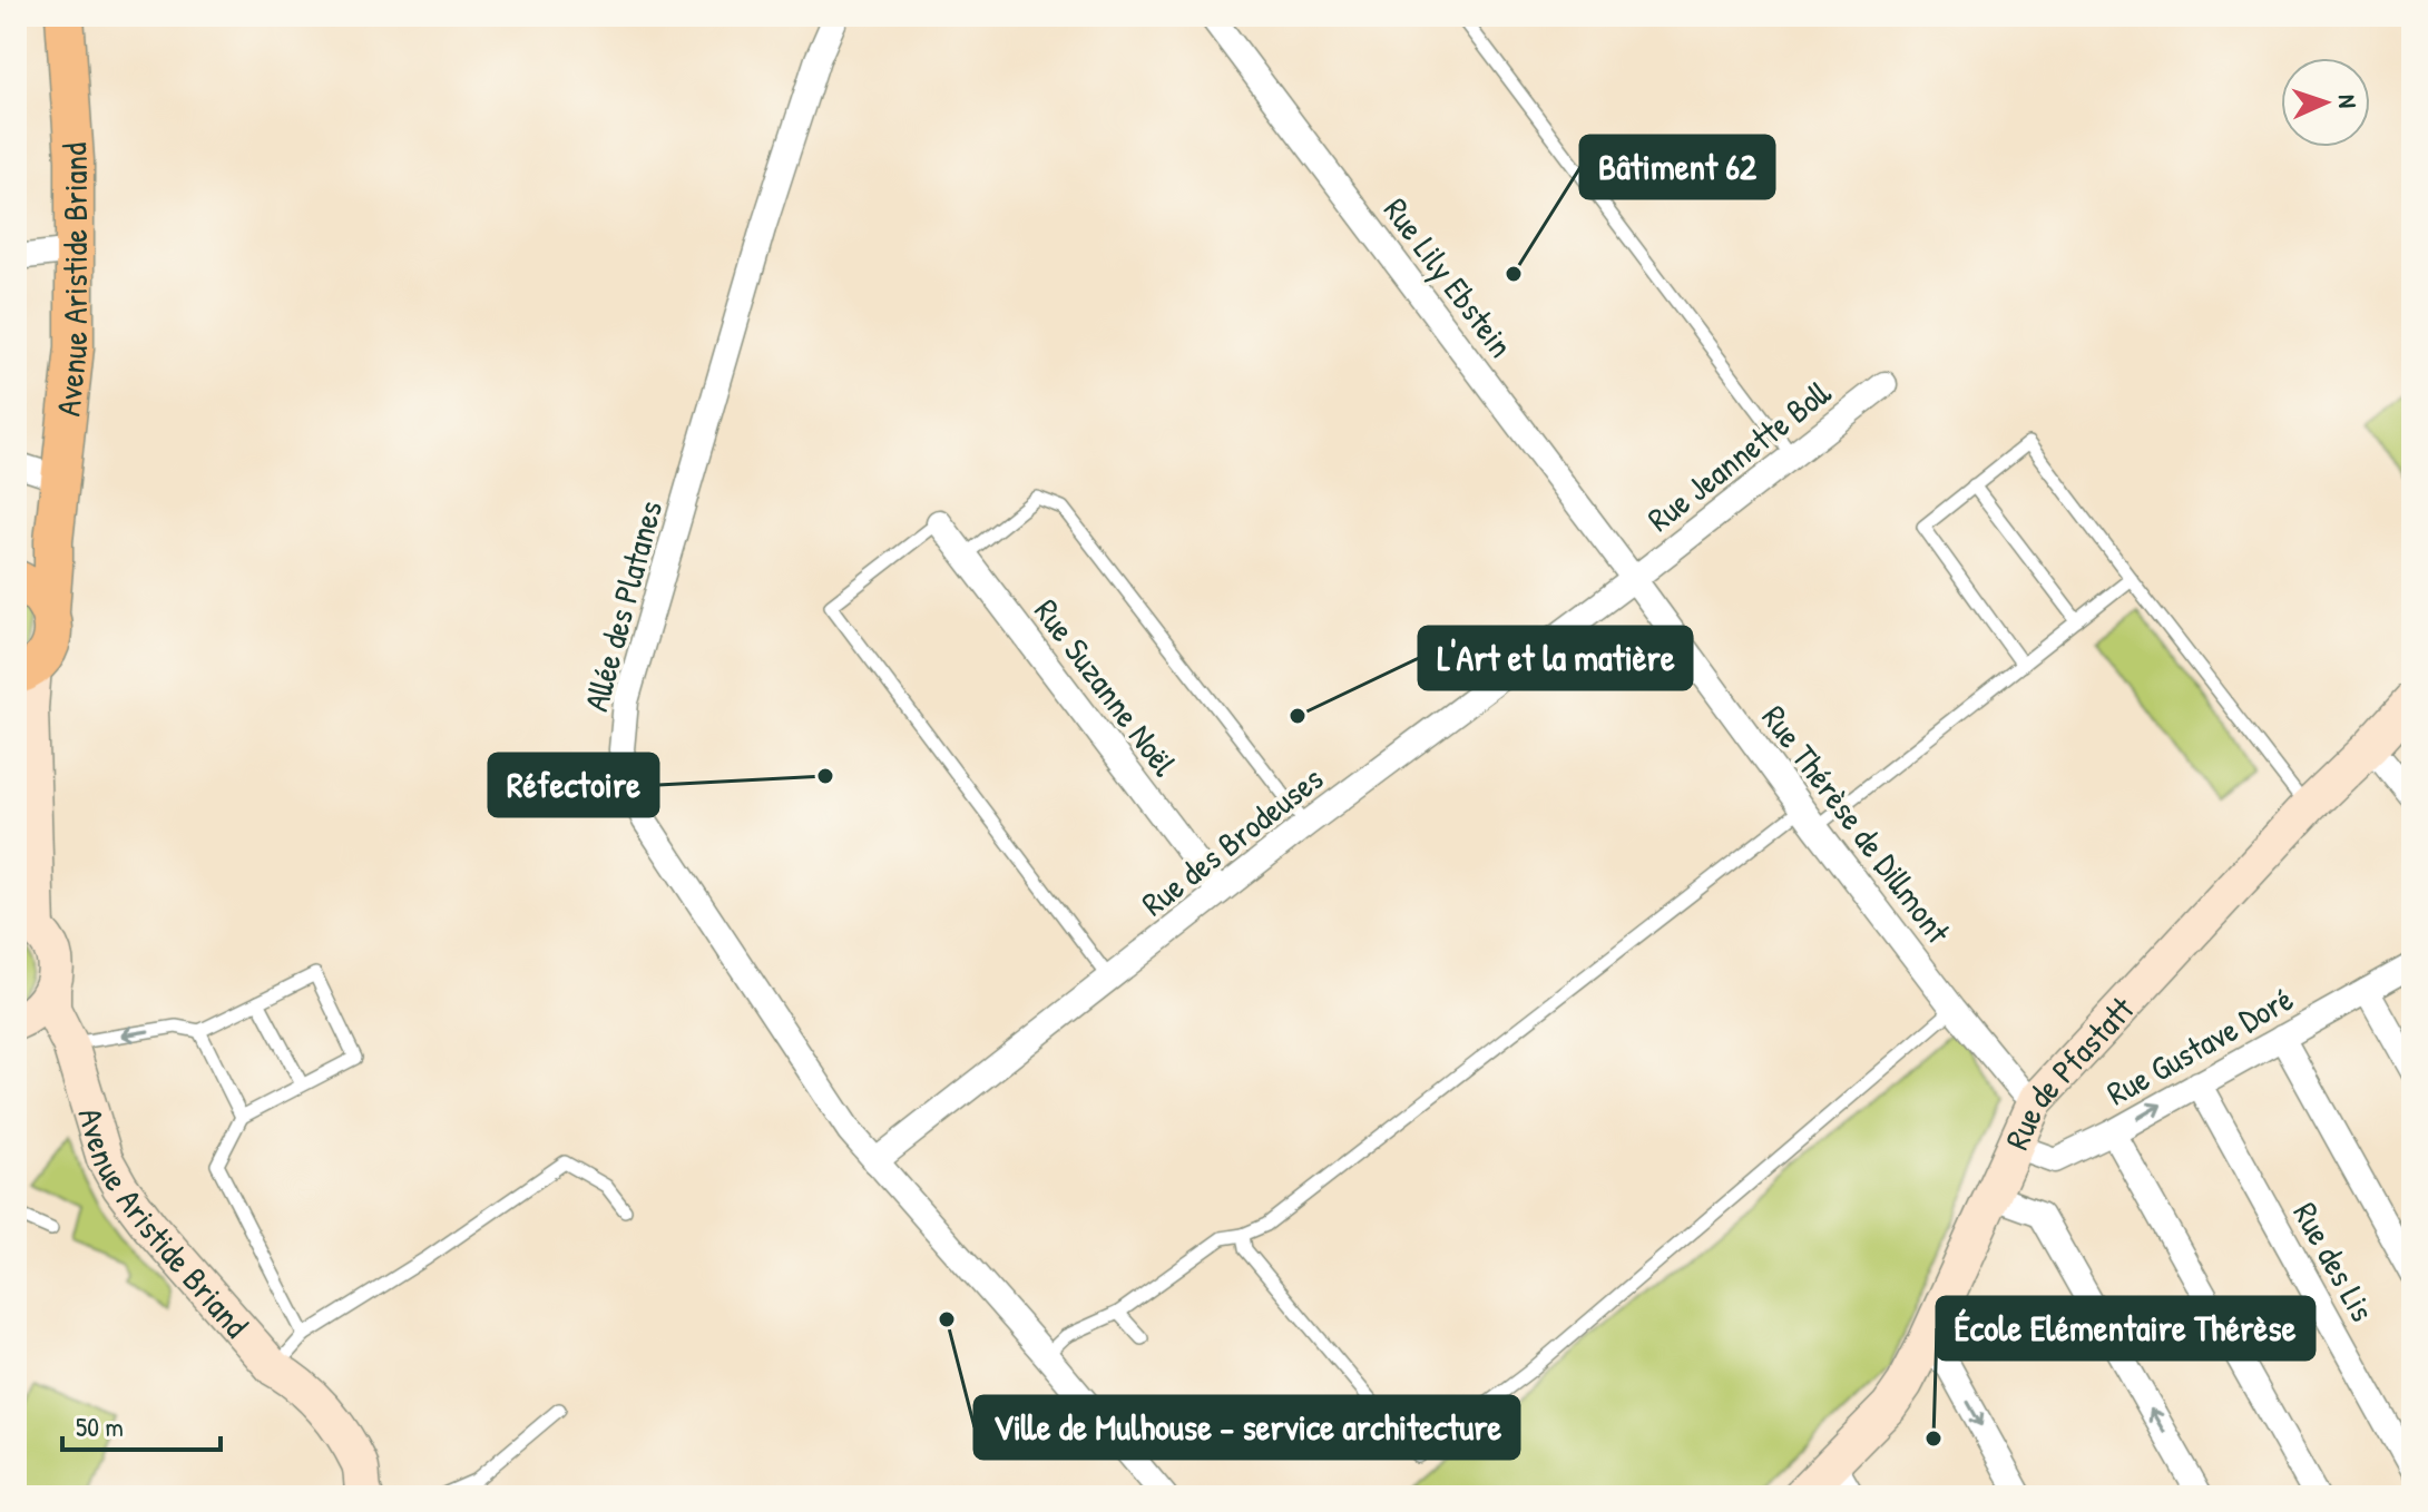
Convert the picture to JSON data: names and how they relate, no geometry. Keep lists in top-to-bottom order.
{
  "streets": {
    "main road": ["Avenue Aristide Briand", "Rue de Pfastatt"],
    "street": [
      "Rue Lily Ebstein",
      "Rue Jeannette Boll",
      "Allée des Platanes",
      "Rue Suzanne Noël",
      "Rue Thérèse de Dillmont",
      "Rue des Brodeuses",
      "Rue Gustave Doré",
      "Rue des Lis"
    ]
  },
  "crossings": [
    ["Rue Lily Ebstein", "Rue Jeannette Boll"],
    ["Rue Lily Ebstein", "Rue Thérèse de Dillmont"],
    ["Rue Lily Ebstein", "Rue des Brodeuses"],
    ["Rue Jeannette Boll", "Rue Thérèse de Dillmont"],
    ["Rue Jeannette Boll", "Rue des Brodeuses"],
    ["Allée des Platanes", "Rue des Brodeuses"],
    ["Rue Suzanne Noël", "Rue des Brodeuses"],
    ["Rue Thérèse de Dillmont", "Rue des Brodeuses"],
    ["Rue Thérèse de Dillmont", "Rue de Pfastatt"],
    ["Rue Gustave Doré", "Rue de Pfastatt"],
    ["Rue Gustave Doré", "Rue des Lis"]
  ],
  "places": [
    "Bâtiment 62",
    "L'Art et la matière",
    "Réfectoire",
    "Ville de Mulhouse - service architecture",
    "École Elémentaire Thérèse"
  ],
  "scale_bar": "50 m",
  "north": "right"
}
